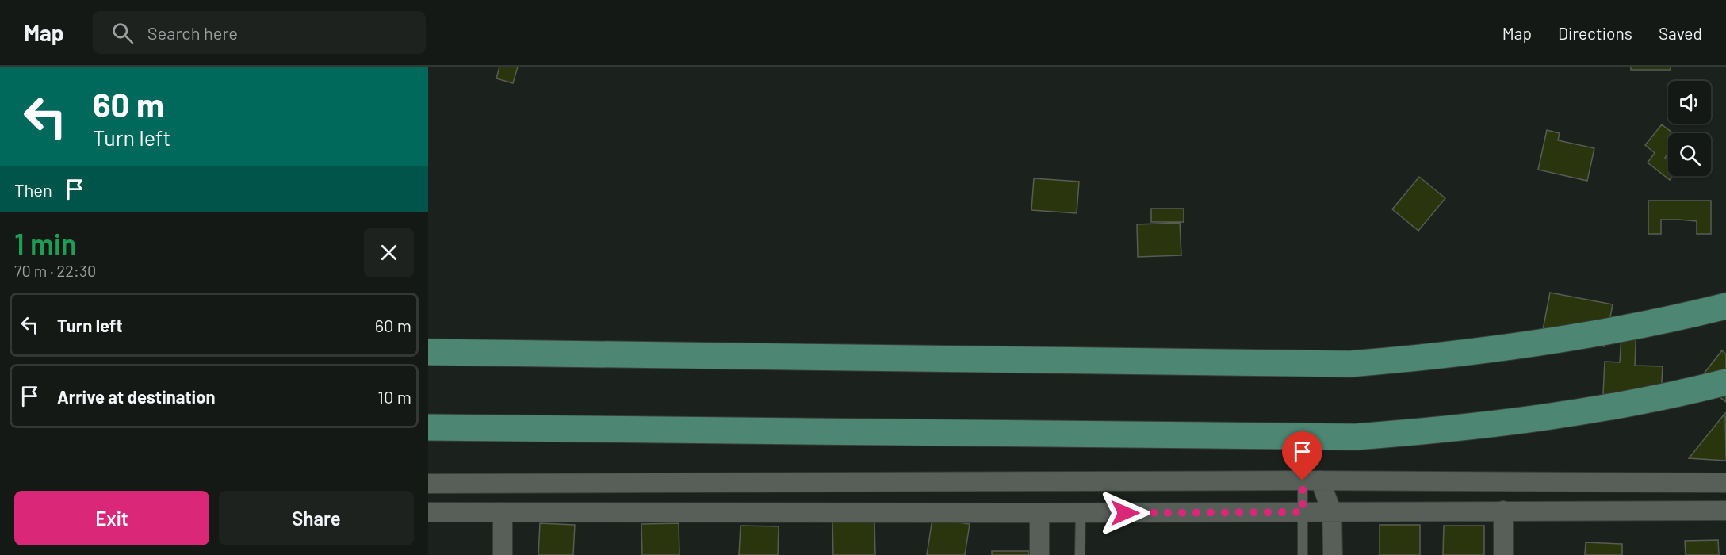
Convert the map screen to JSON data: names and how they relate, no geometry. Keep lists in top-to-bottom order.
{
  "page": {
    "header": "Map",
    "search": "Search here",
    "nav": ["Map", "Directions", "Saved"],
    "turn": ["60 m", "Turn left"],
    "then": "Then",
    "heading": ["1 min", "70 m · 22:30"],
    "list": [
      {
        "name": "Turn left",
        "value": "60 m"
      },
      {
        "name": "Arrive at destination",
        "value": "10 m"
      }
    ],
    "buttons": ["Exit", "Share"]
  }
}
